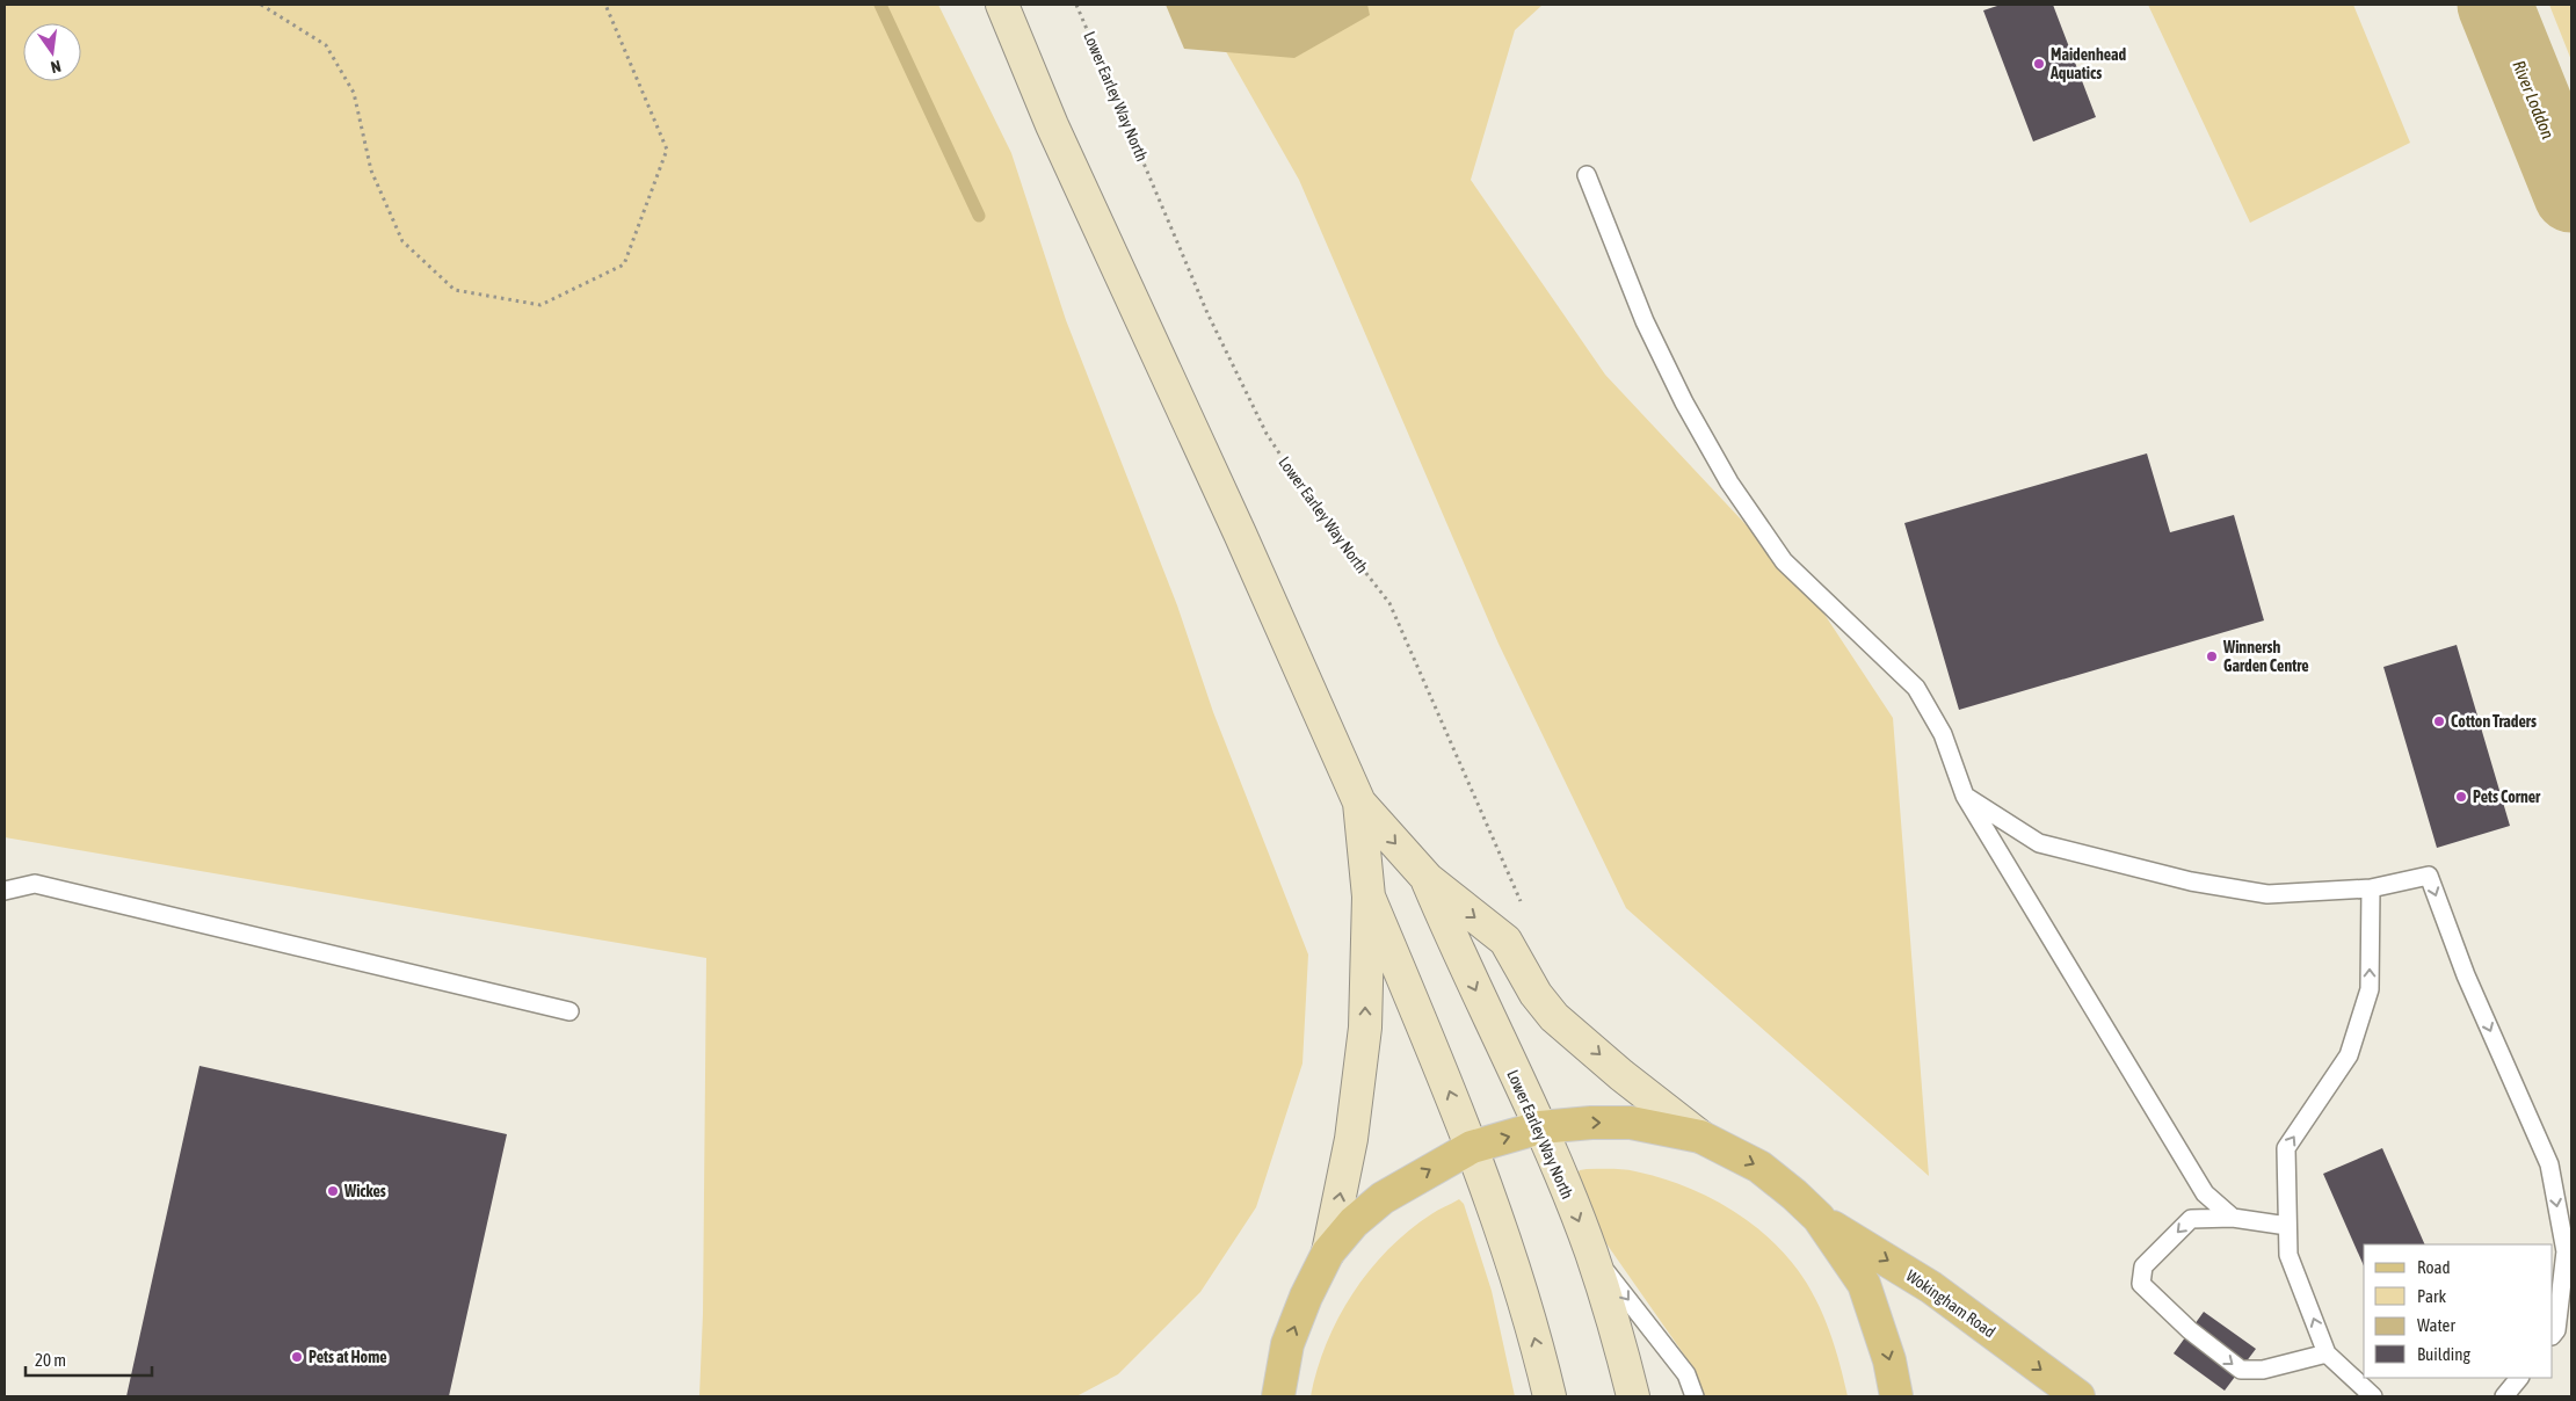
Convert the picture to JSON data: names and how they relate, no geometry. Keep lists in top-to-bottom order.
{
  "streets": {
    "main road": ["Lower Earley Way North", "Wokingham Road"]
  },
  "one_way": ["Wokingham Road"],
  "water": ["River Loddon"],
  "places": [
    "Maidenhead Aquatics",
    "Winnersh Garden Centre",
    "Cotton Traders",
    "Pets Corner",
    "Wickes",
    "Pets at Home"
  ],
  "legend": [
    "Road",
    "Park",
    "Water",
    "Building"
  ],
  "scale_bar": "20 m",
  "north": "bottom"
}
